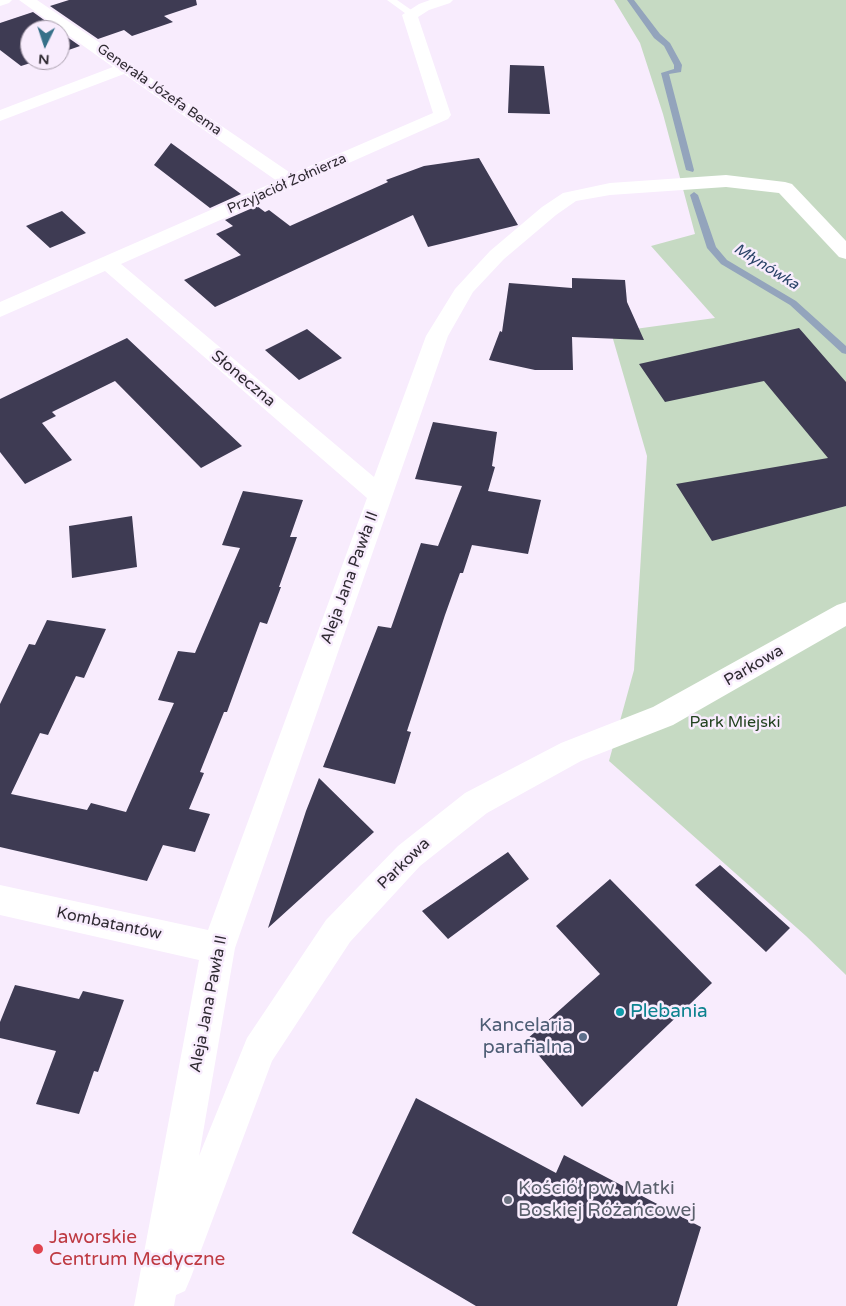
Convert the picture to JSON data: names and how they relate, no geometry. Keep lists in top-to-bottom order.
{
  "streets": {
    "street": [
      "Generała Józefa Bema",
      "Przyjaciół Żołnierza",
      "Słoneczna",
      "Aleja Jana Pawła II",
      "Parkowa",
      "Kombatantów"
    ]
  },
  "crossings": [
    ["Generała Józefa Bema", "Przyjaciół Żołnierza"],
    ["Przyjaciół Żołnierza", "Słoneczna"],
    ["Słoneczna", "Aleja Jana Pawła II"],
    ["Aleja Jana Pawła II", "Kombatantów"]
  ],
  "water": ["Młynówka"],
  "parks": ["Park Miejski"],
  "places": [
    "Plebania",
    "Kancelaria parafialna",
    "Kościół pw. Matki Boskiej Różańcowej",
    "Jaworskie Centrum Medyczne"
  ],
  "north": "bottom"
}
